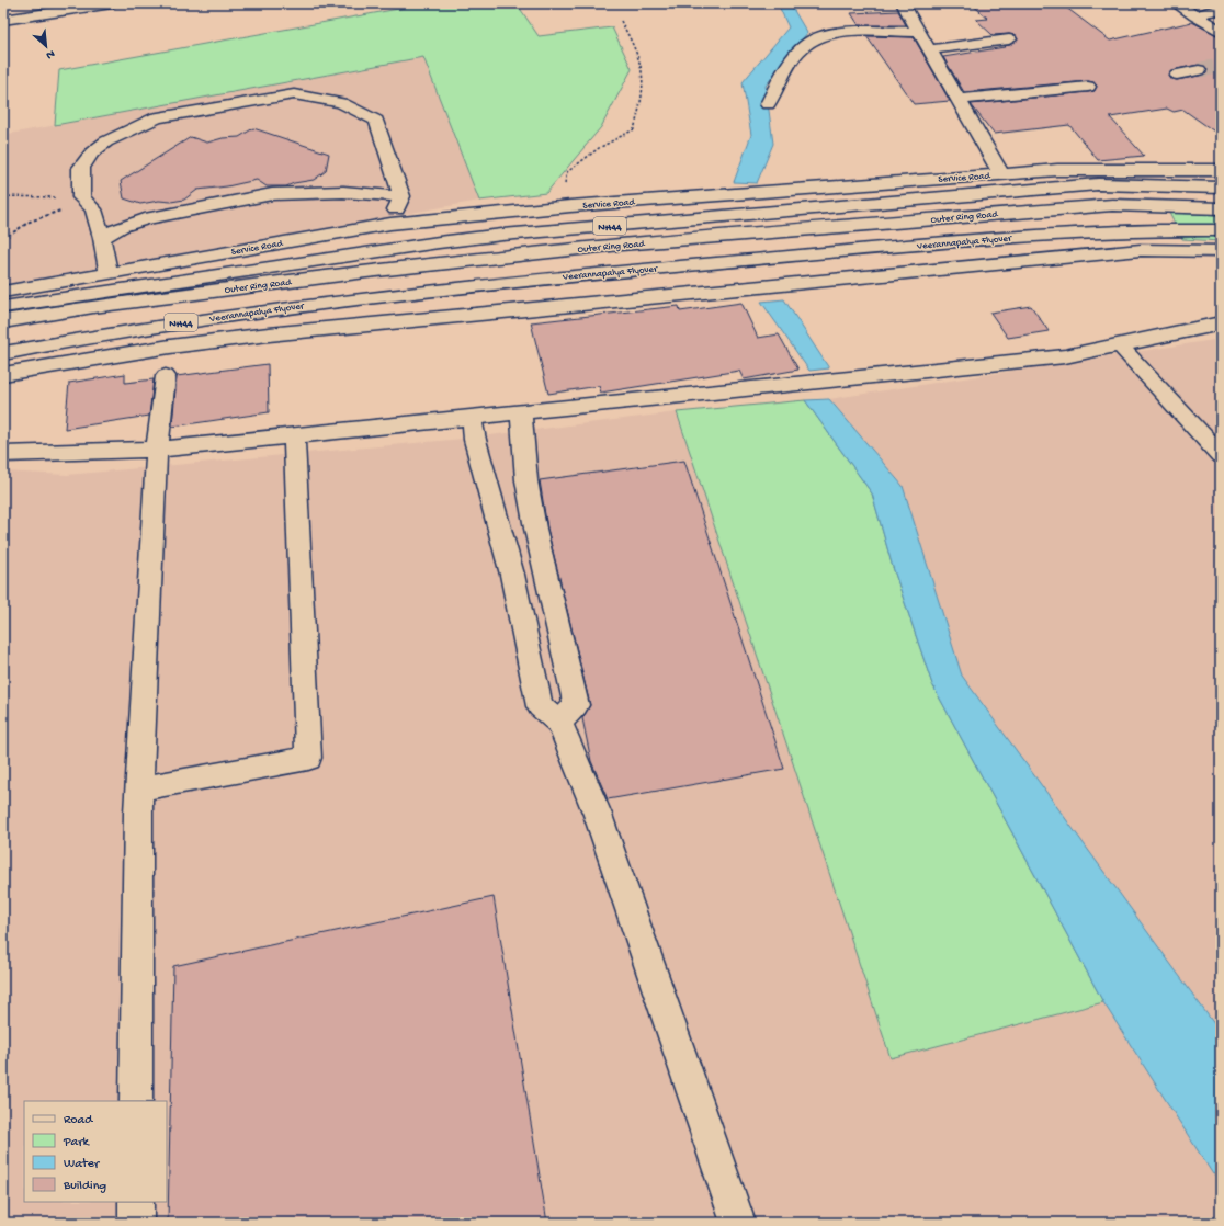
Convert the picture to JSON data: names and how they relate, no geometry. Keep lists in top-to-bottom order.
{
  "streets": {
    "main road": [
      "Service Road",
      "Outer Ring Road",
      "NH44",
      "Veerannapalya Flyover"
    ]
  },
  "legend": [
    "Road",
    "Park",
    "Water",
    "Building"
  ],
  "north": "bottom right"
}
